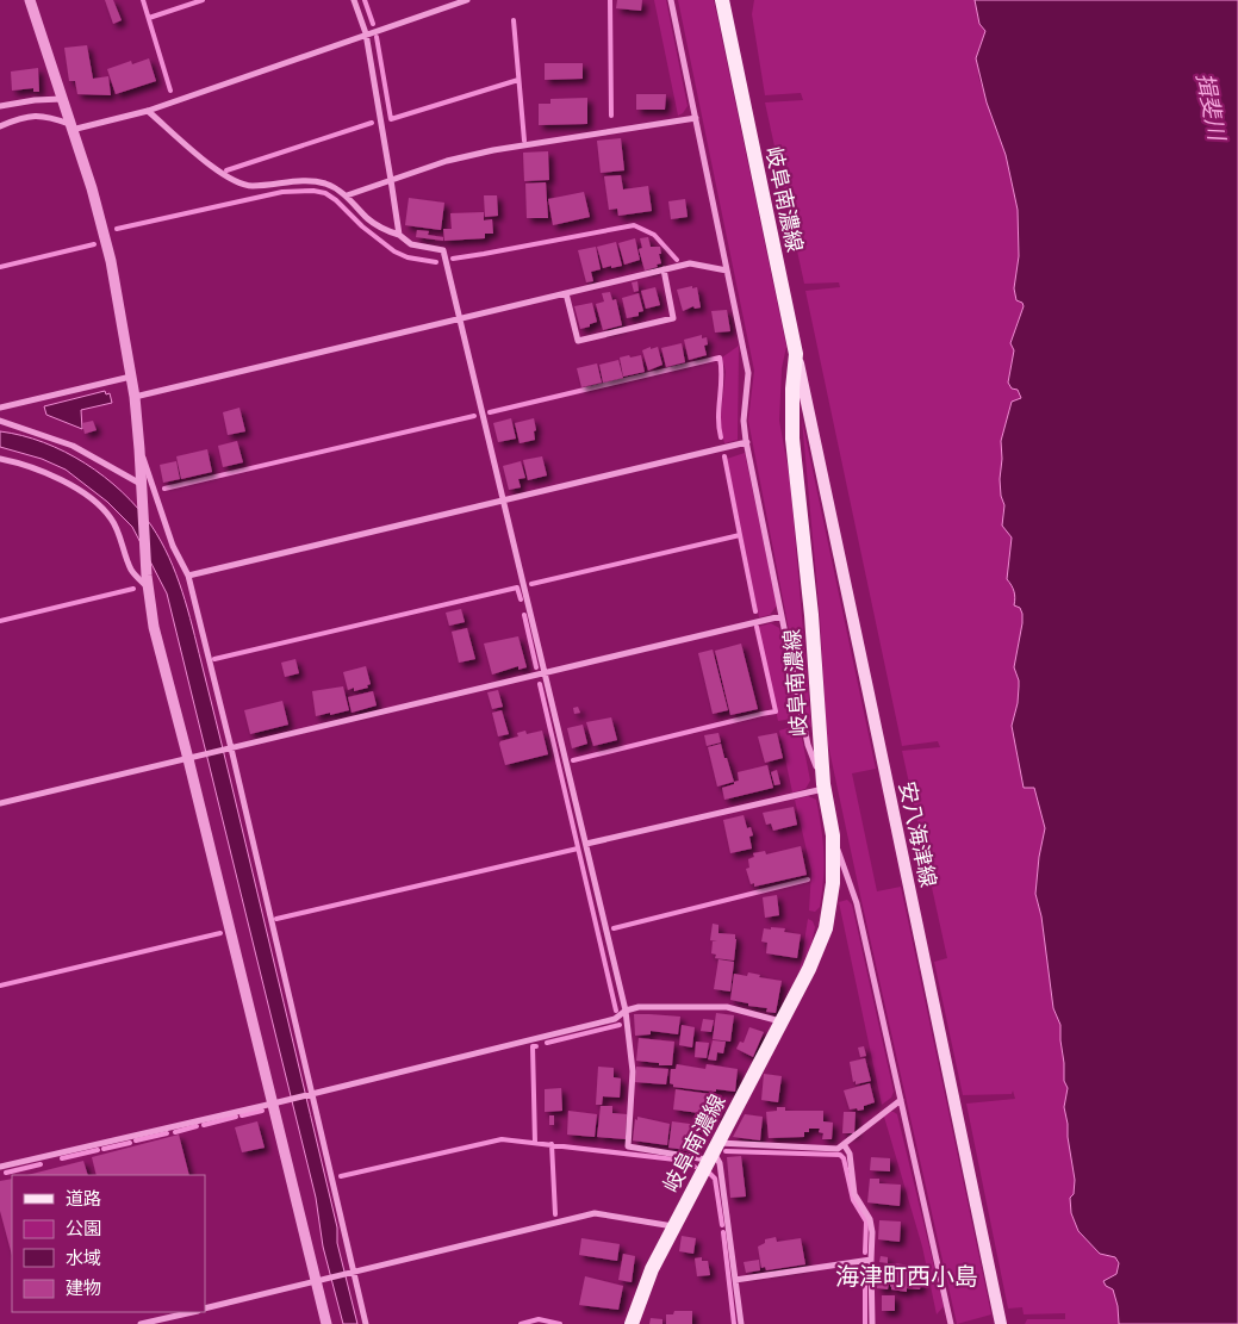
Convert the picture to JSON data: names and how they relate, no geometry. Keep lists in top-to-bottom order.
{
  "streets": {
    "main road": ["岐阜南濃線", "安八海津線"]
  },
  "crossings": [
    ["岐阜南濃線", "安八海津線"]
  ],
  "districts": ["海津町西小島"],
  "water": ["揖斐川"],
  "legend": [
    "道路",
    "公園",
    "水域",
    "建物"
  ]
}
